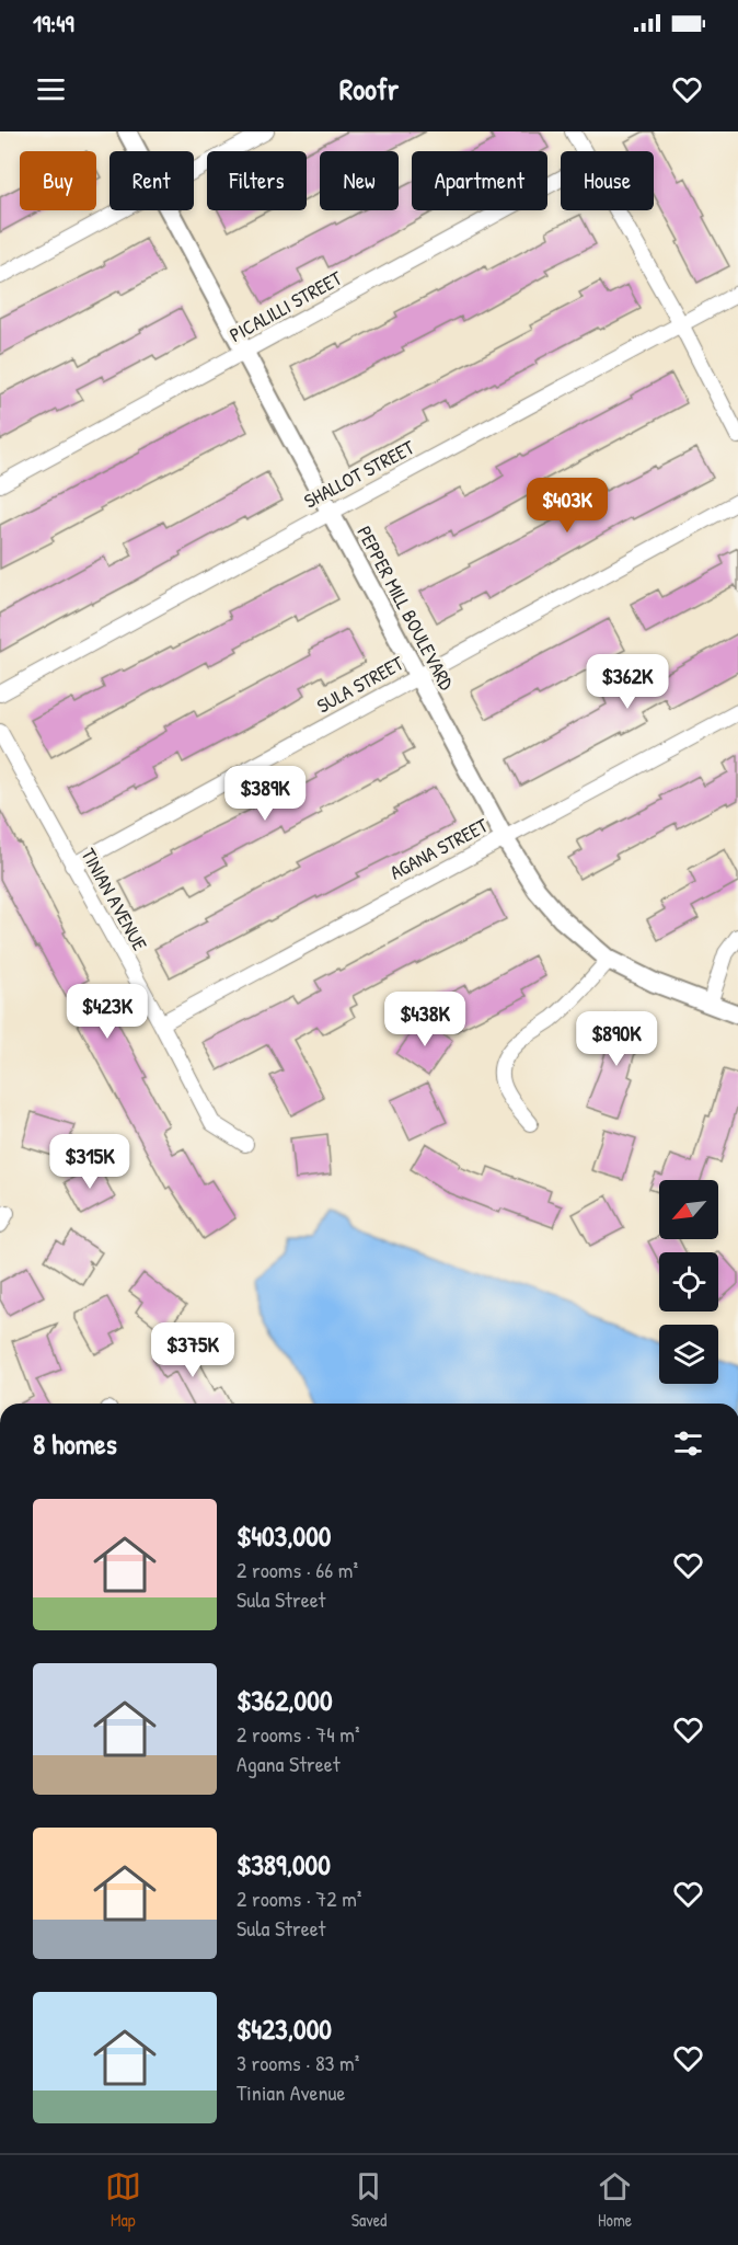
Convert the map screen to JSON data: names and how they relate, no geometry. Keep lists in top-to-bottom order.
{
  "streets": {
    "street": [
      "PICALILLI STREET",
      "SHALLOT STREET",
      "PEPPER MILL BOULEVARD",
      "SULA STREET",
      "AGANA STREET",
      "TINIAN AVENUE"
    ]
  },
  "crossings": [
    ["PICALILLI STREET", "PEPPER MILL BOULEVARD"],
    ["SHALLOT STREET", "PEPPER MILL BOULEVARD"],
    ["PEPPER MILL BOULEVARD", "SULA STREET"],
    ["PEPPER MILL BOULEVARD", "AGANA STREET"],
    ["SULA STREET", "TINIAN AVENUE"],
    ["AGANA STREET", "TINIAN AVENUE"]
  ],
  "north": "bottom left",
  "page": {
    "status": "19:49",
    "header": "Roofr",
    "chip": [
      "Buy",
      "Rent",
      "Filters",
      "New",
      "Apartment",
      "House"
    ],
    "price": [
      "$403K",
      "$362K",
      "$389K",
      "$423K",
      "$438K",
      "$890K",
      "$315K",
      "$375K"
    ],
    "heading": "8 homes",
    "list": [
      {
        "name": "$403,000",
        "note": "2 rooms · 66 m² · Sula Street"
      },
      {
        "name": "$362,000",
        "note": "2 rooms · 74 m² · Agana Street"
      },
      {
        "name": "$389,000",
        "note": "2 rooms · 72 m² · Sula Street"
      },
      {
        "name": "$423,000",
        "note": "3 rooms · 83 m² · Tinian Avenue"
      }
    ],
    "tabs": ["Map", "Saved", "Home"]
  }
}
